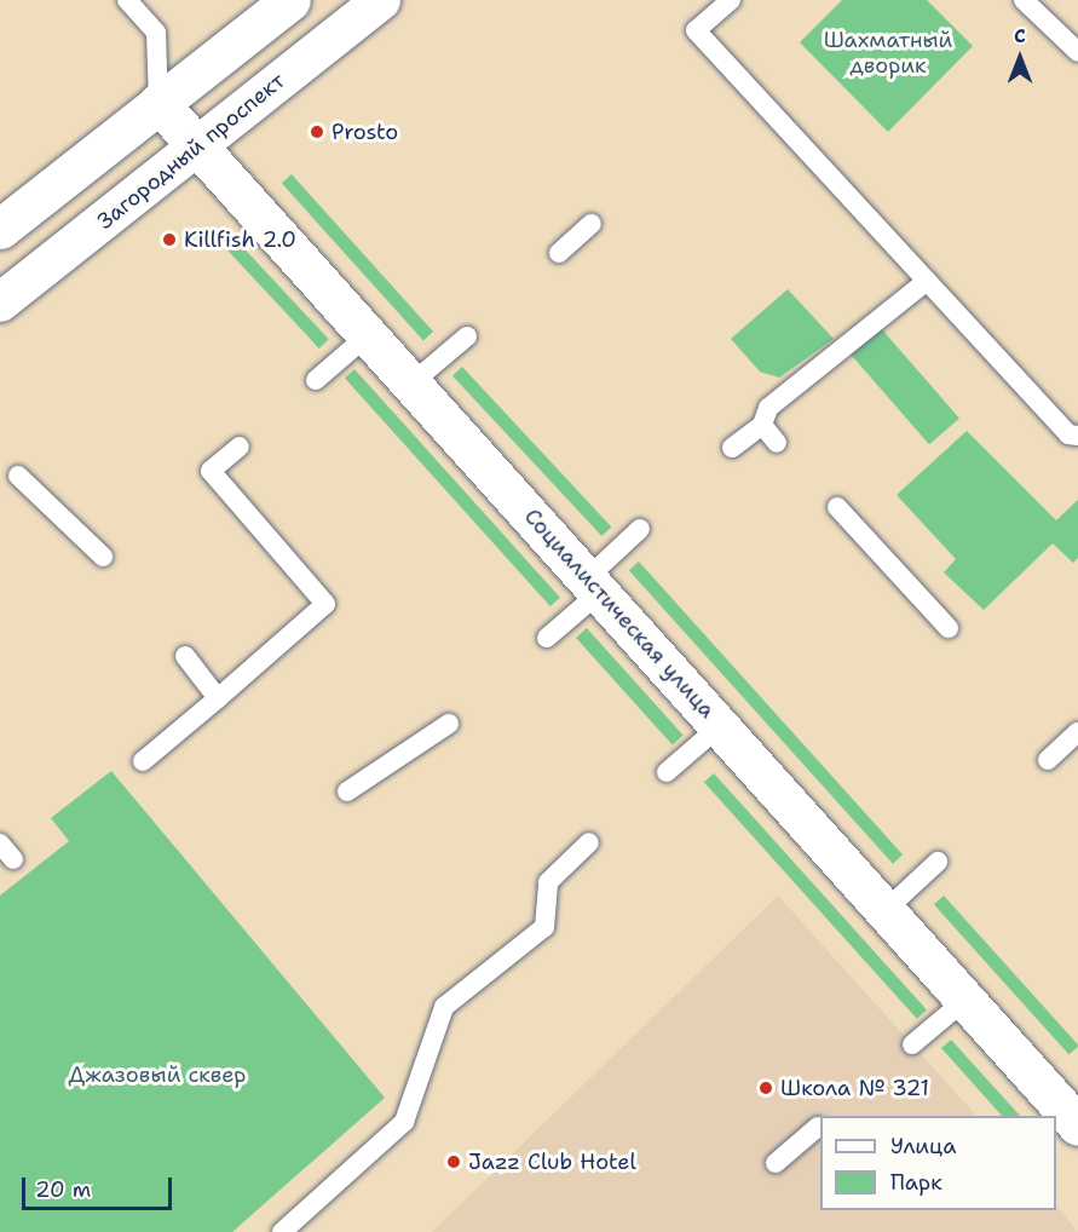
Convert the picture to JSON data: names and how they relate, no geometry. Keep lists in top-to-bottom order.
{
  "streets": {
    "street": ["Загородный проспект", "Социалистическая улица"]
  },
  "crossings": [
    ["Загородный проспект", "Социалистическая улица"]
  ],
  "parks": ["Шахматный дворик", "Джазовый сквер"],
  "places": [
    "Prosto",
    "Killfish 2.0",
    "Школа № 321",
    "Jazz Club Hotel"
  ],
  "legend": ["Улица", "Парк"],
  "scale_bar": "20 m",
  "north": "top"
}
